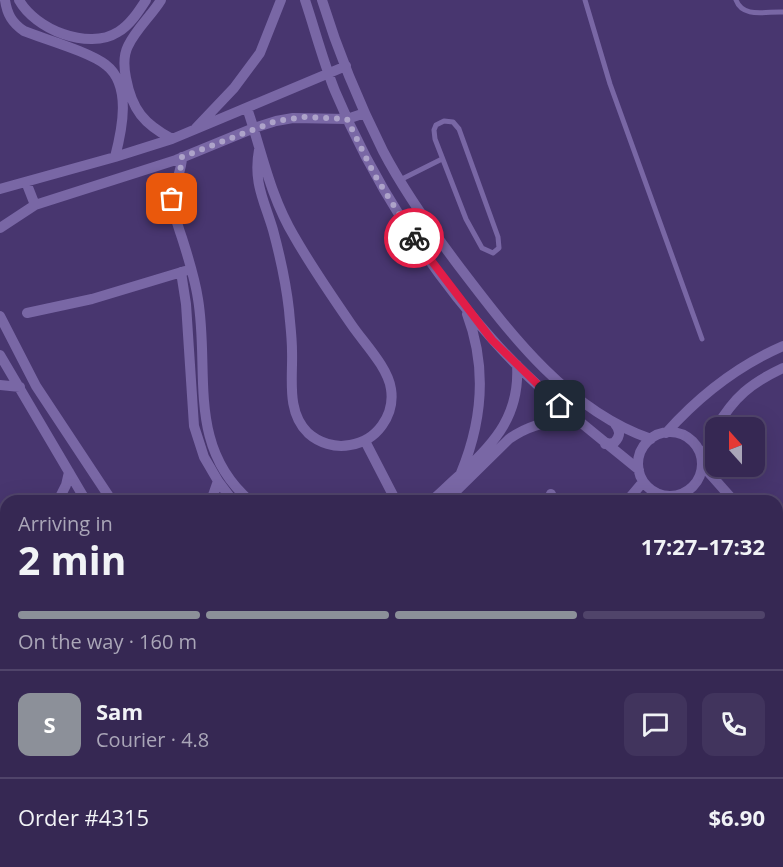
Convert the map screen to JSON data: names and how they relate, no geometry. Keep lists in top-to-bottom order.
{
  "north": "top",
  "page": {
    "heading": ["2 min", "Arriving in", "17:27–17:32"],
    "panel": [
      "Sam",
      "Courier · 4.8",
      "Order #4315",
      "$6.90"
    ],
    "bar": "On the way · 160 m",
    "round": "S"
  }
}
